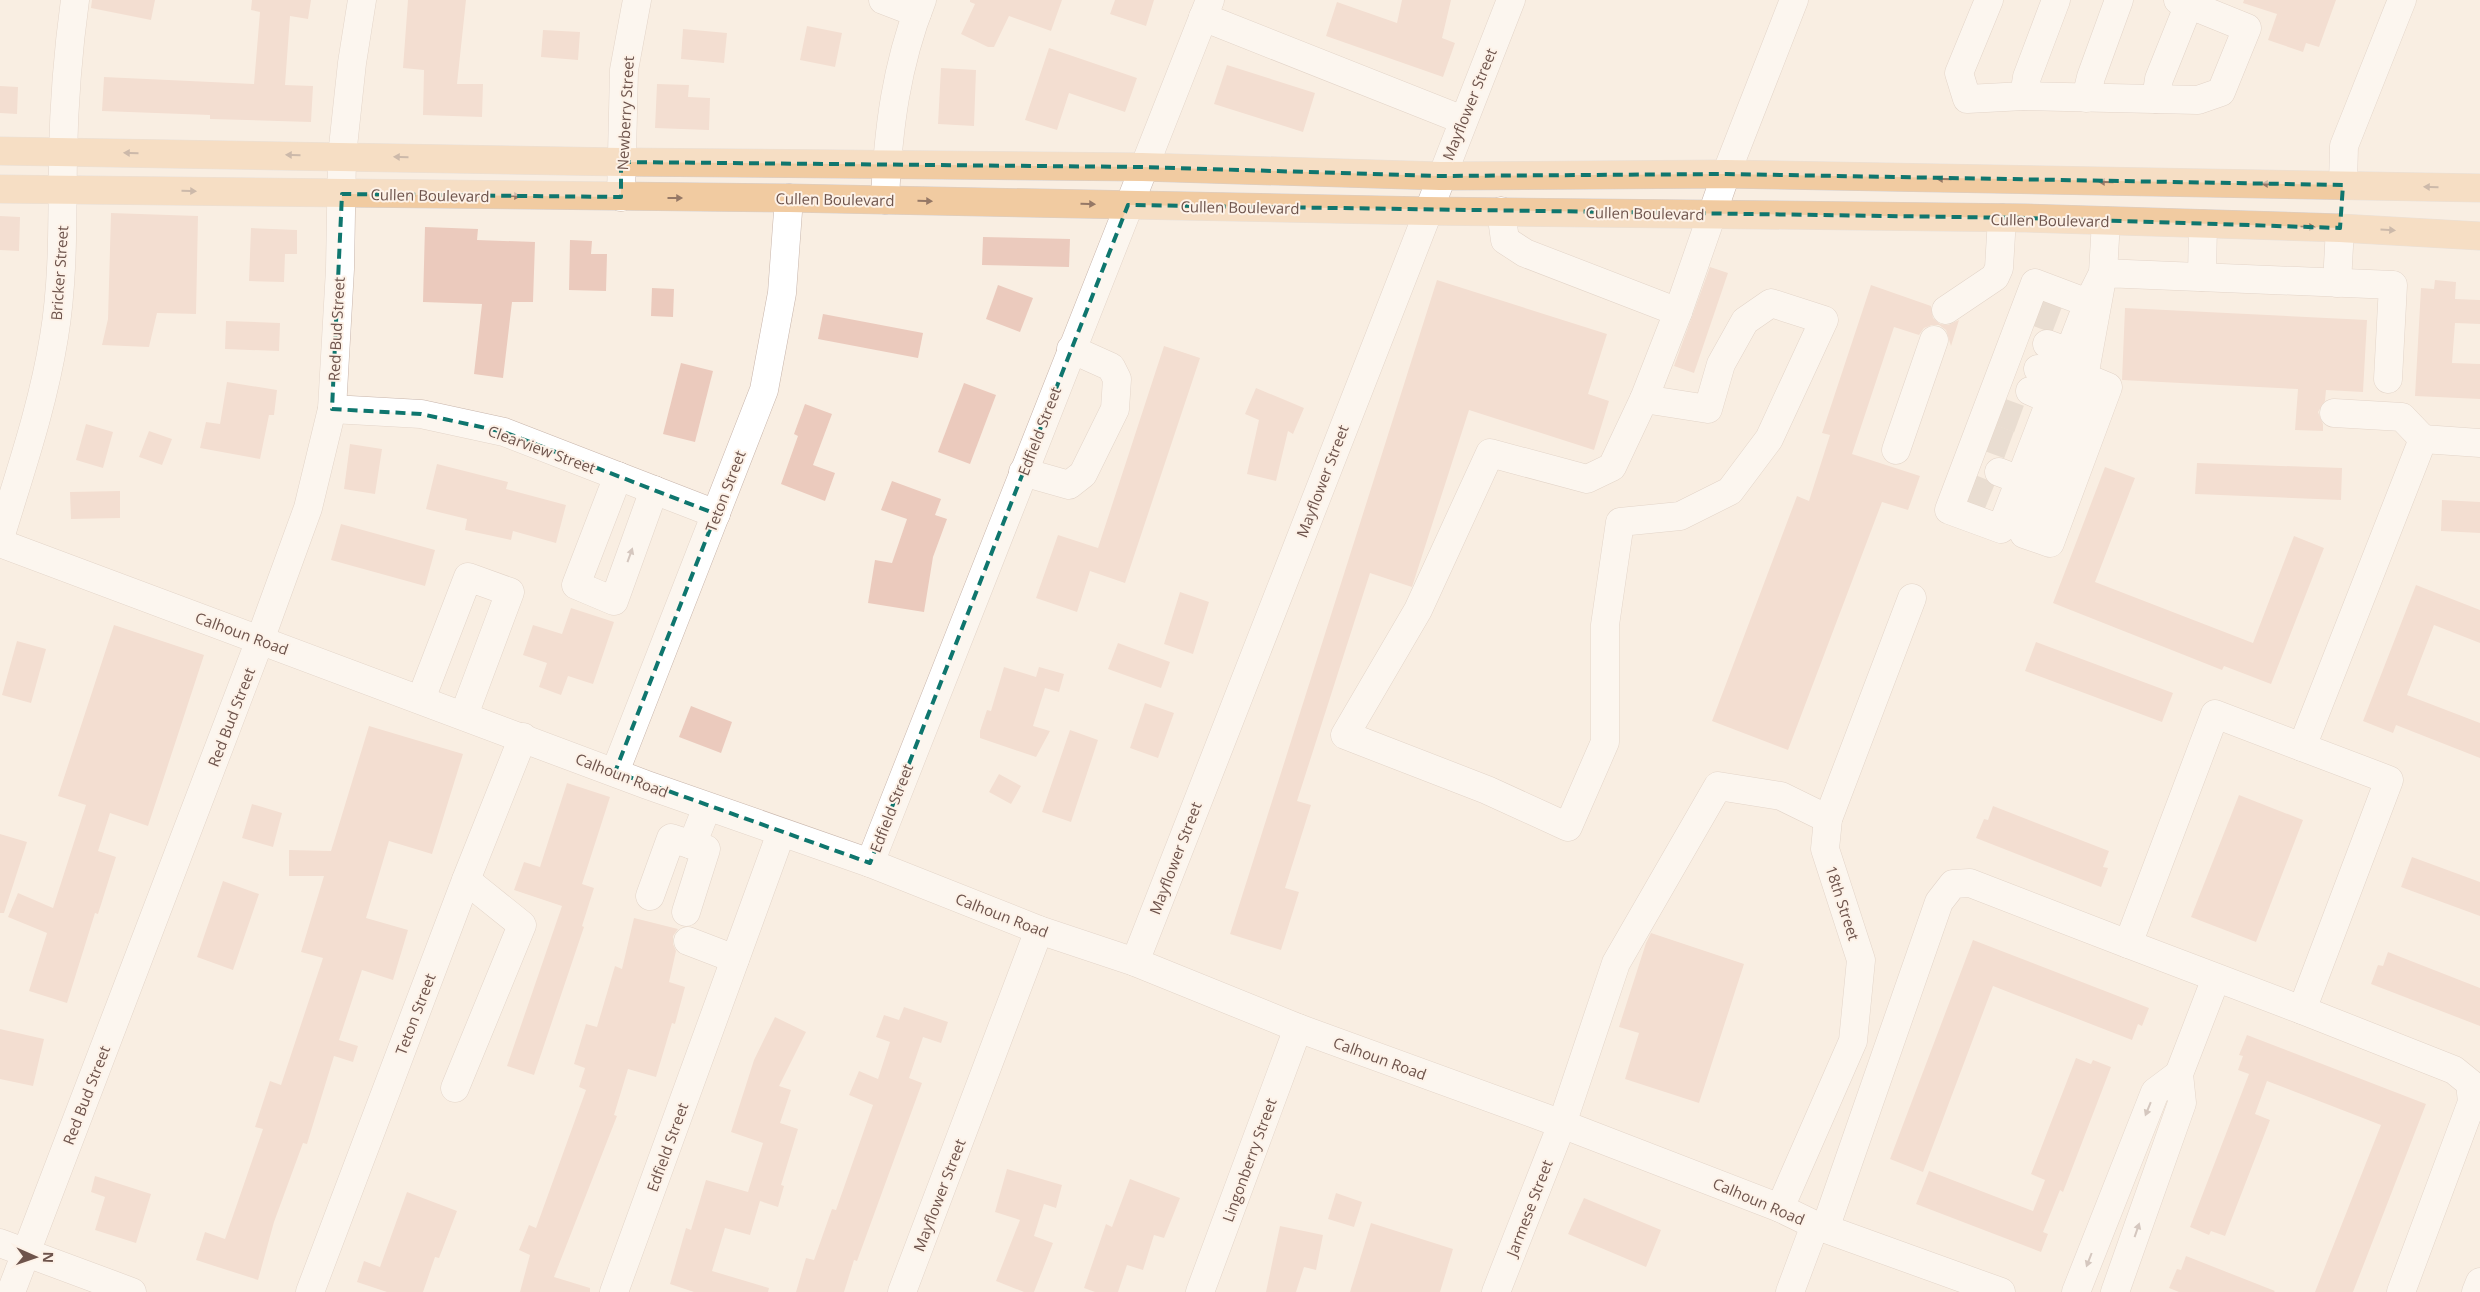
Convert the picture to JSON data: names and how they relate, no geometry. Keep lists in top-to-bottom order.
{
  "streets": {
    "main road": ["Cullen Boulevard"],
    "street": [
      "Mayflower Street",
      "Newberry Street",
      "Bricker Street",
      "Red Bud Street",
      "Edfield Street",
      "Clearview Street",
      "Teton Street",
      "Calhoun Road",
      "18th Street",
      "Lingonberry Street",
      "Jarmese Street"
    ]
  },
  "crossings": [
    ["Mayflower Street", "Cullen Boulevard"],
    ["Mayflower Street", "Calhoun Road"],
    ["Newberry Street", "Cullen Boulevard"],
    ["Cullen Boulevard", "Bricker Street"],
    ["Cullen Boulevard", "Red Bud Street"],
    ["Cullen Boulevard", "Edfield Street"],
    ["Cullen Boulevard", "Teton Street"],
    ["Red Bud Street", "Clearview Street"],
    ["Red Bud Street", "Calhoun Road"],
    ["Edfield Street", "Calhoun Road"],
    ["Clearview Street", "Teton Street"],
    ["Teton Street", "Calhoun Road"],
    ["Calhoun Road", "18th Street"],
    ["Calhoun Road", "Lingonberry Street"],
    ["Calhoun Road", "Jarmese Street"],
    ["18th Street", "Jarmese Street"]
  ],
  "north": "right"
}
